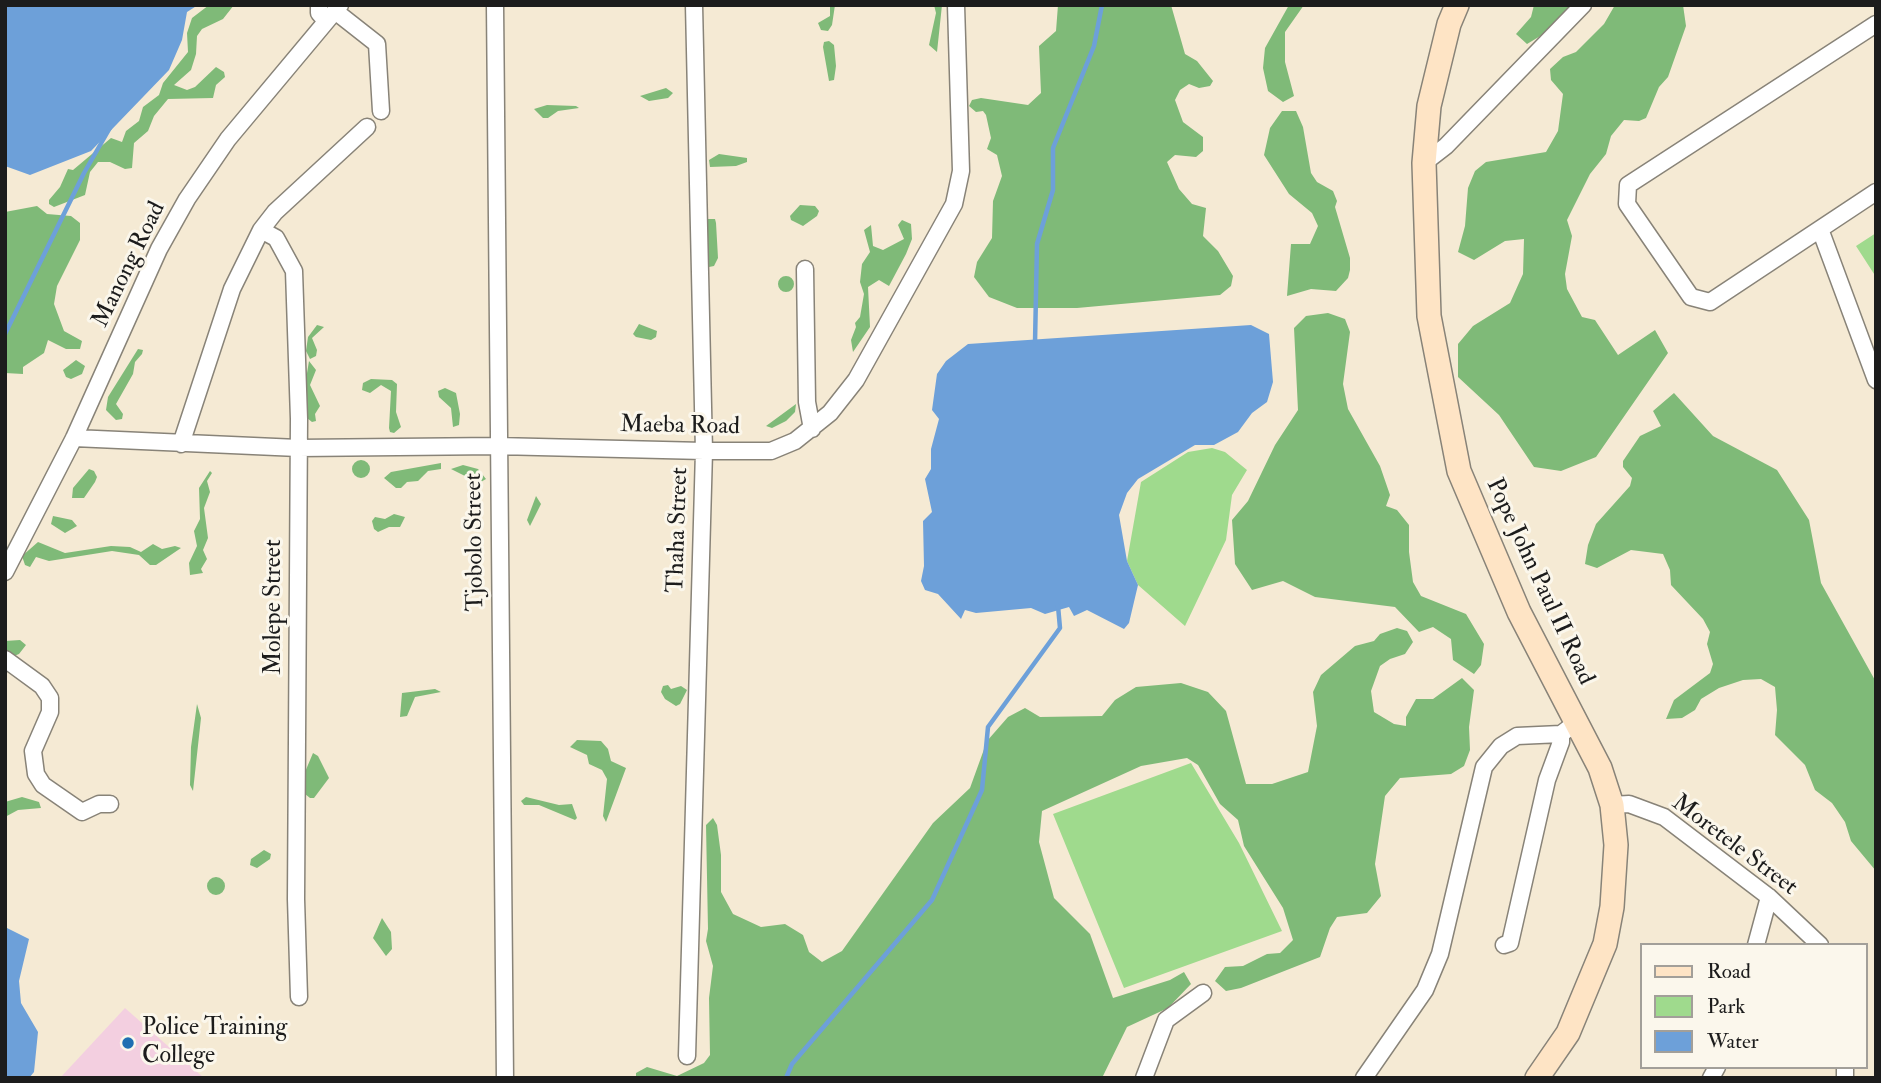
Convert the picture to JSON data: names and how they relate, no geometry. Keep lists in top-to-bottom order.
{
  "streets": {
    "main road": ["Pope John Paul II Road"],
    "street": [
      "Manong Road",
      "Maeba Road",
      "Thaha Street",
      "Tjobolo Street",
      "Molepe Street",
      "Moretele Street"
    ]
  },
  "crossings": [
    ["Manong Road", "Maeba Road"],
    ["Maeba Road", "Thaha Street"],
    ["Maeba Road", "Tjobolo Street"],
    ["Maeba Road", "Molepe Street"],
    ["Pope John Paul II Road", "Moretele Street"]
  ],
  "places": ["Police Training College"],
  "legend": ["Road", "Park", "Water"]
}
